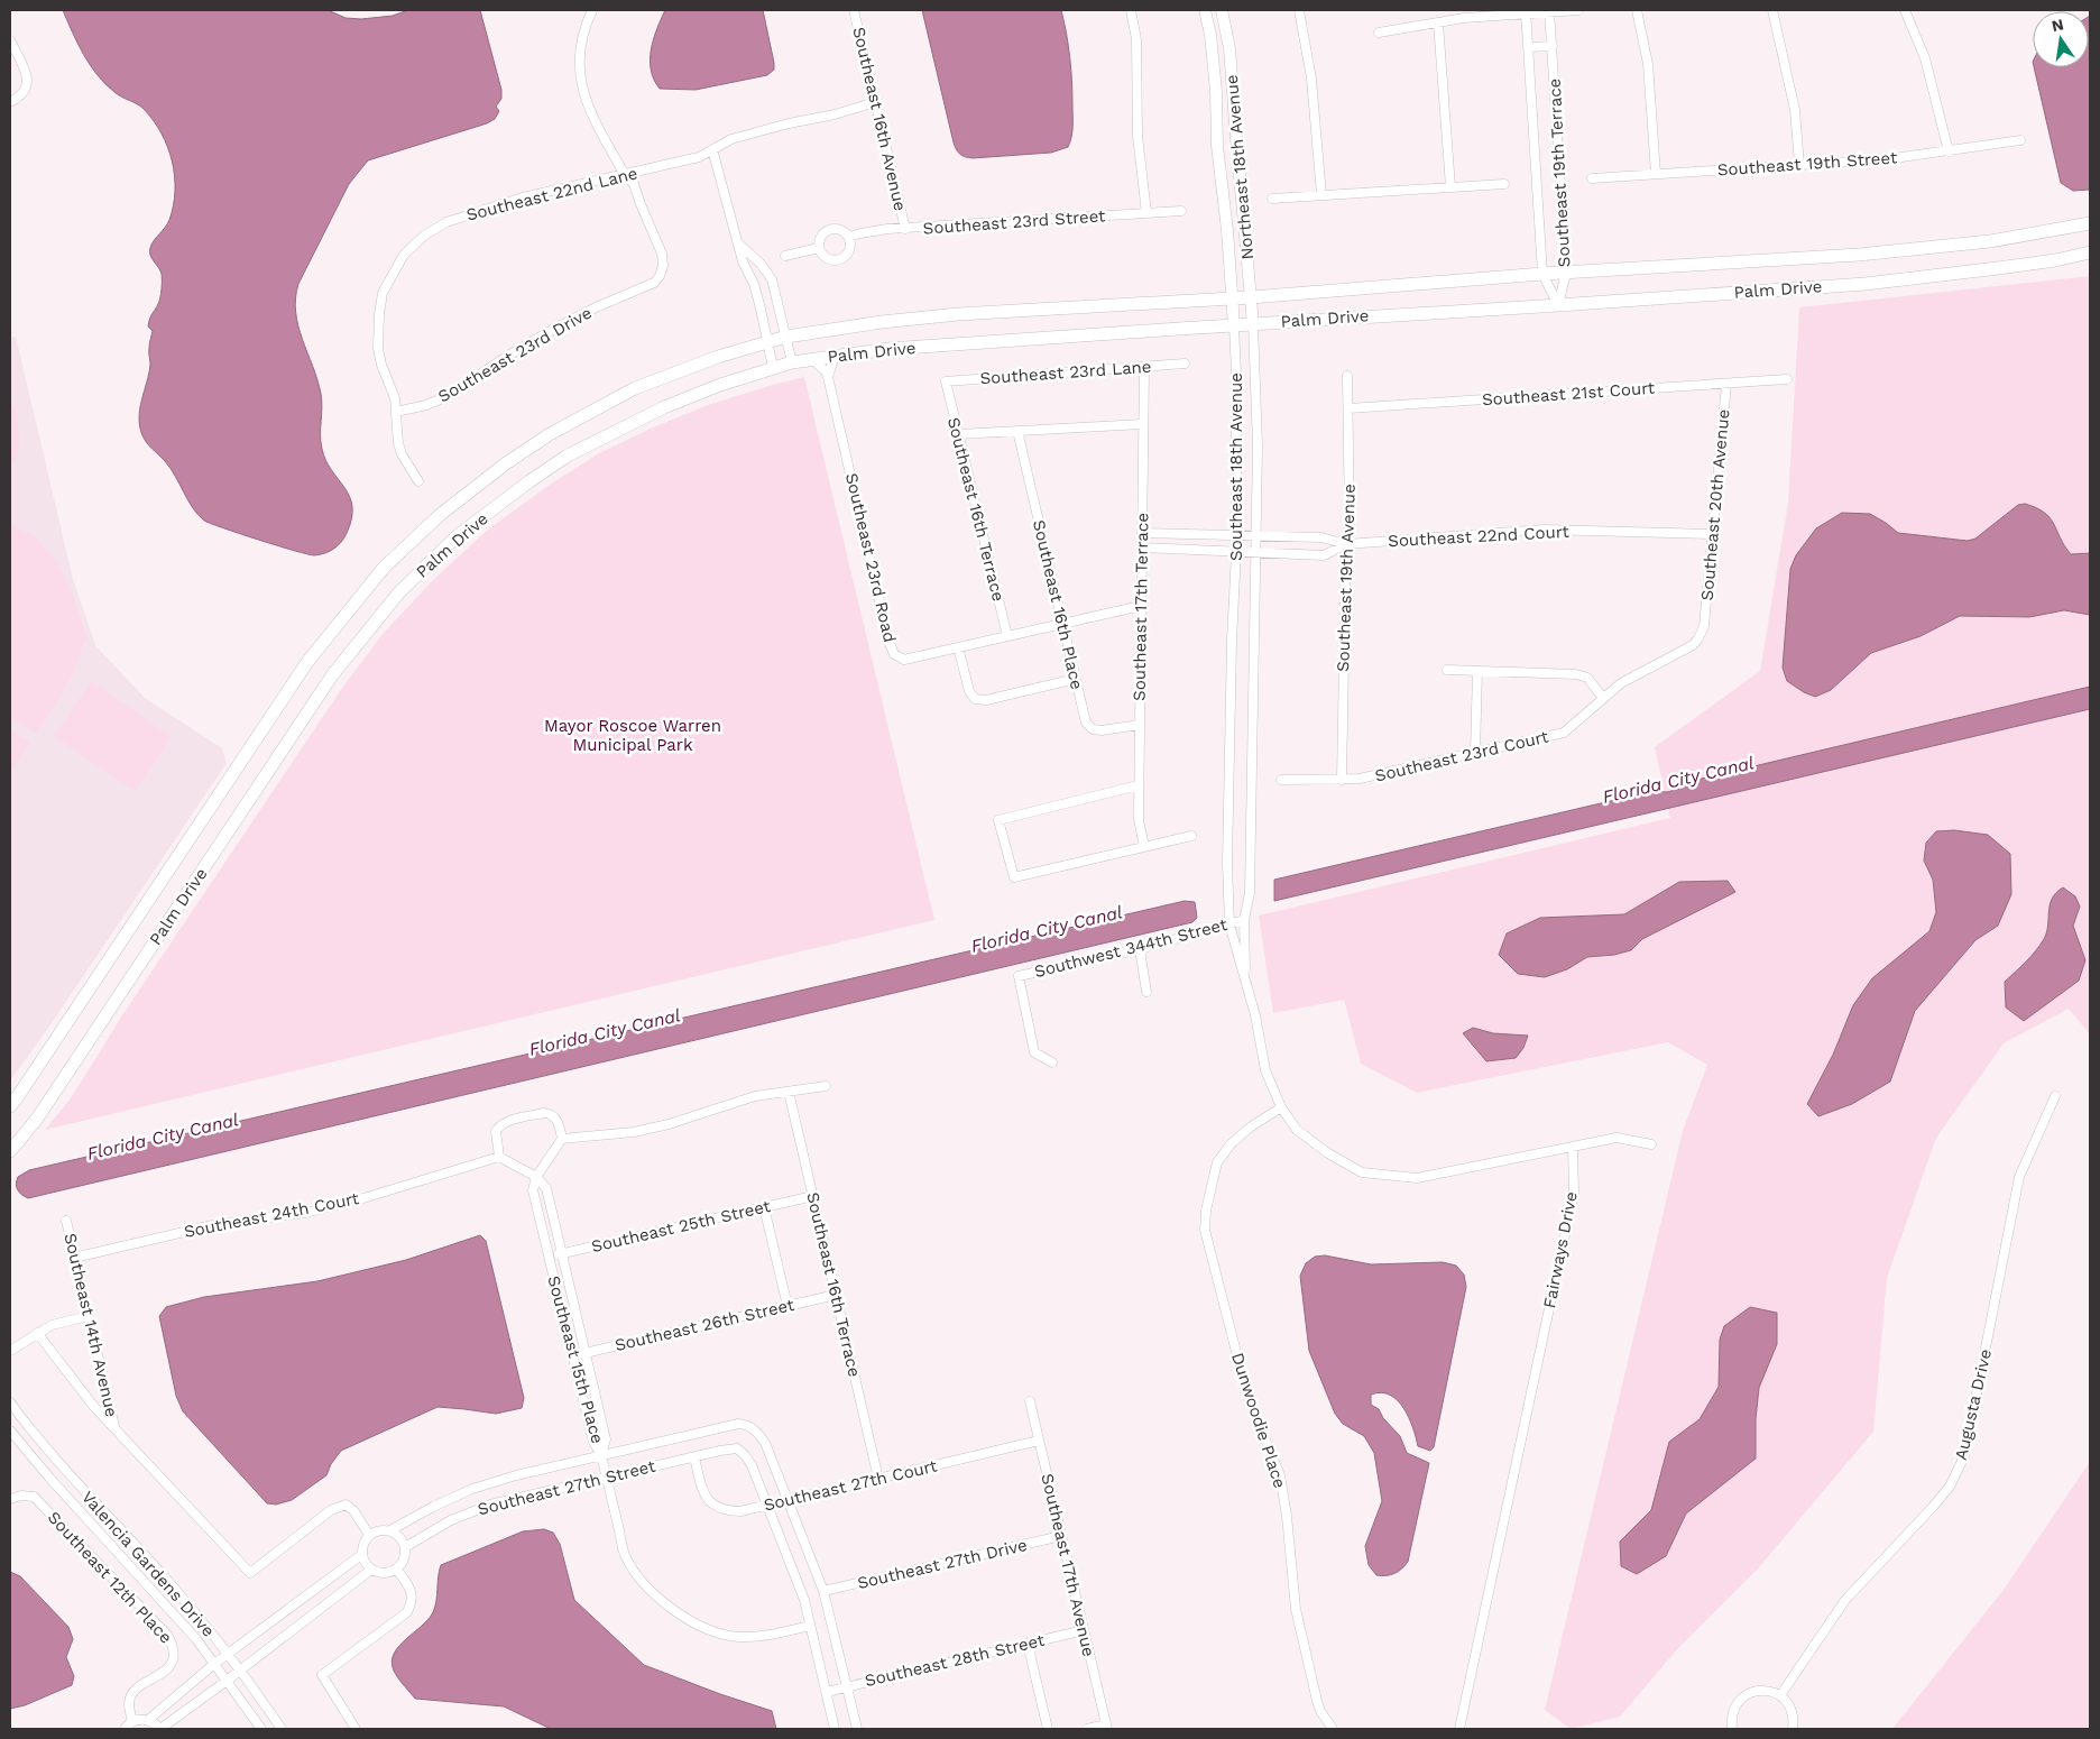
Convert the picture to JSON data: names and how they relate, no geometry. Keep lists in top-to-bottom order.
{
  "streets": {
    "main road": ["Palm Drive"],
    "street": [
      "Southeast 16th Avenue",
      "Southeast 19th Street",
      "Northeast 18th Avenue",
      "Southeast 19th Terrace",
      "Southeast 22nd Lane",
      "Southeast 23rd Street",
      "Southeast 23rd Drive",
      "Southeast 23rd Lane",
      "Southeast 21st Court",
      "Southeast 18th Avenue",
      "Southeast 20th Avenue",
      "Southeast 16th Terrace",
      "Southeast 22nd Court",
      "Southeast 23rd Road",
      "Southeast 19th Avenue",
      "Southeast 16th Place",
      "Southeast 17th Terrace",
      "Southeast 23rd Court",
      "Southwest 344th Street",
      "Southeast 24th Court",
      "Southeast 25th Street",
      "Fairways Drive",
      "Southeast 14th Avenue",
      "Southeast 26th Street",
      "Southeast 15th Place",
      "Augusta Drive",
      "Dunwoodie Place",
      "Southeast 27th Court",
      "Southeast 27th Street",
      "Valencia Gardens Drive",
      "Southeast 27th Drive",
      "Southeast 17th Avenue",
      "Southeast 12th Place",
      "Southeast 28th Street"
    ]
  },
  "crossings": [
    ["Southeast 16th Avenue", "Southeast 22nd Lane"],
    ["Southeast 16th Avenue", "Southeast 23rd Street"],
    ["Northeast 18th Avenue", "Palm Drive"],
    ["Northeast 18th Avenue", "Southeast 18th Avenue"],
    ["Southeast 19th Terrace", "Palm Drive"],
    ["Southeast 22nd Lane", "Southeast 23rd Drive"],
    ["Palm Drive", "Southeast 18th Avenue"],
    ["Palm Drive", "Southeast 23rd Road"],
    ["Southeast 23rd Lane", "Southeast 16th Terrace"],
    ["Southeast 23rd Lane", "Southeast 17th Terrace"],
    ["Southeast 21st Court", "Southeast 20th Avenue"],
    ["Southeast 21st Court", "Southeast 19th Avenue"],
    ["Southeast 18th Avenue", "Southeast 22nd Court"],
    ["Southeast 18th Avenue", "Southwest 344th Street"],
    ["Southeast 20th Avenue", "Southeast 22nd Court"],
    ["Southeast 20th Avenue", "Southeast 23rd Court"],
    ["Southeast 16th Terrace", "Southeast 23rd Road"],
    ["Southeast 16th Terrace", "Southeast 25th Street"],
    ["Southeast 16th Terrace", "Southeast 26th Street"],
    ["Southeast 16th Terrace", "Southeast 27th Court"],
    ["Southeast 22nd Court", "Southeast 19th Avenue"],
    ["Southeast 22nd Court", "Southeast 17th Terrace"],
    ["Southeast 23rd Road", "Southeast 16th Place"],
    ["Southeast 23rd Road", "Southeast 17th Terrace"],
    ["Southeast 19th Avenue", "Southeast 23rd Court"],
    ["Southeast 16th Place", "Southeast 17th Terrace"],
    ["Southeast 24th Court", "Southeast 14th Avenue"],
    ["Southeast 24th Court", "Southeast 15th Place"],
    ["Southeast 25th Street", "Southeast 15th Place"],
    ["Southeast 14th Avenue", "Southeast 27th Street"],
    ["Southeast 26th Street", "Southeast 15th Place"],
    ["Southeast 15th Place", "Southeast 27th Street"],
    ["Southeast 27th Court", "Southeast 27th Street"],
    ["Southeast 27th Court", "Southeast 17th Avenue"],
    ["Southeast 27th Drive", "Southeast 17th Avenue"],
    ["Southeast 17th Avenue", "Southeast 28th Street"]
  ],
  "water": ["Florida City Canal"],
  "parks": ["Mayor Roscoe Warren Municipal Park"],
  "north": "top"
}
